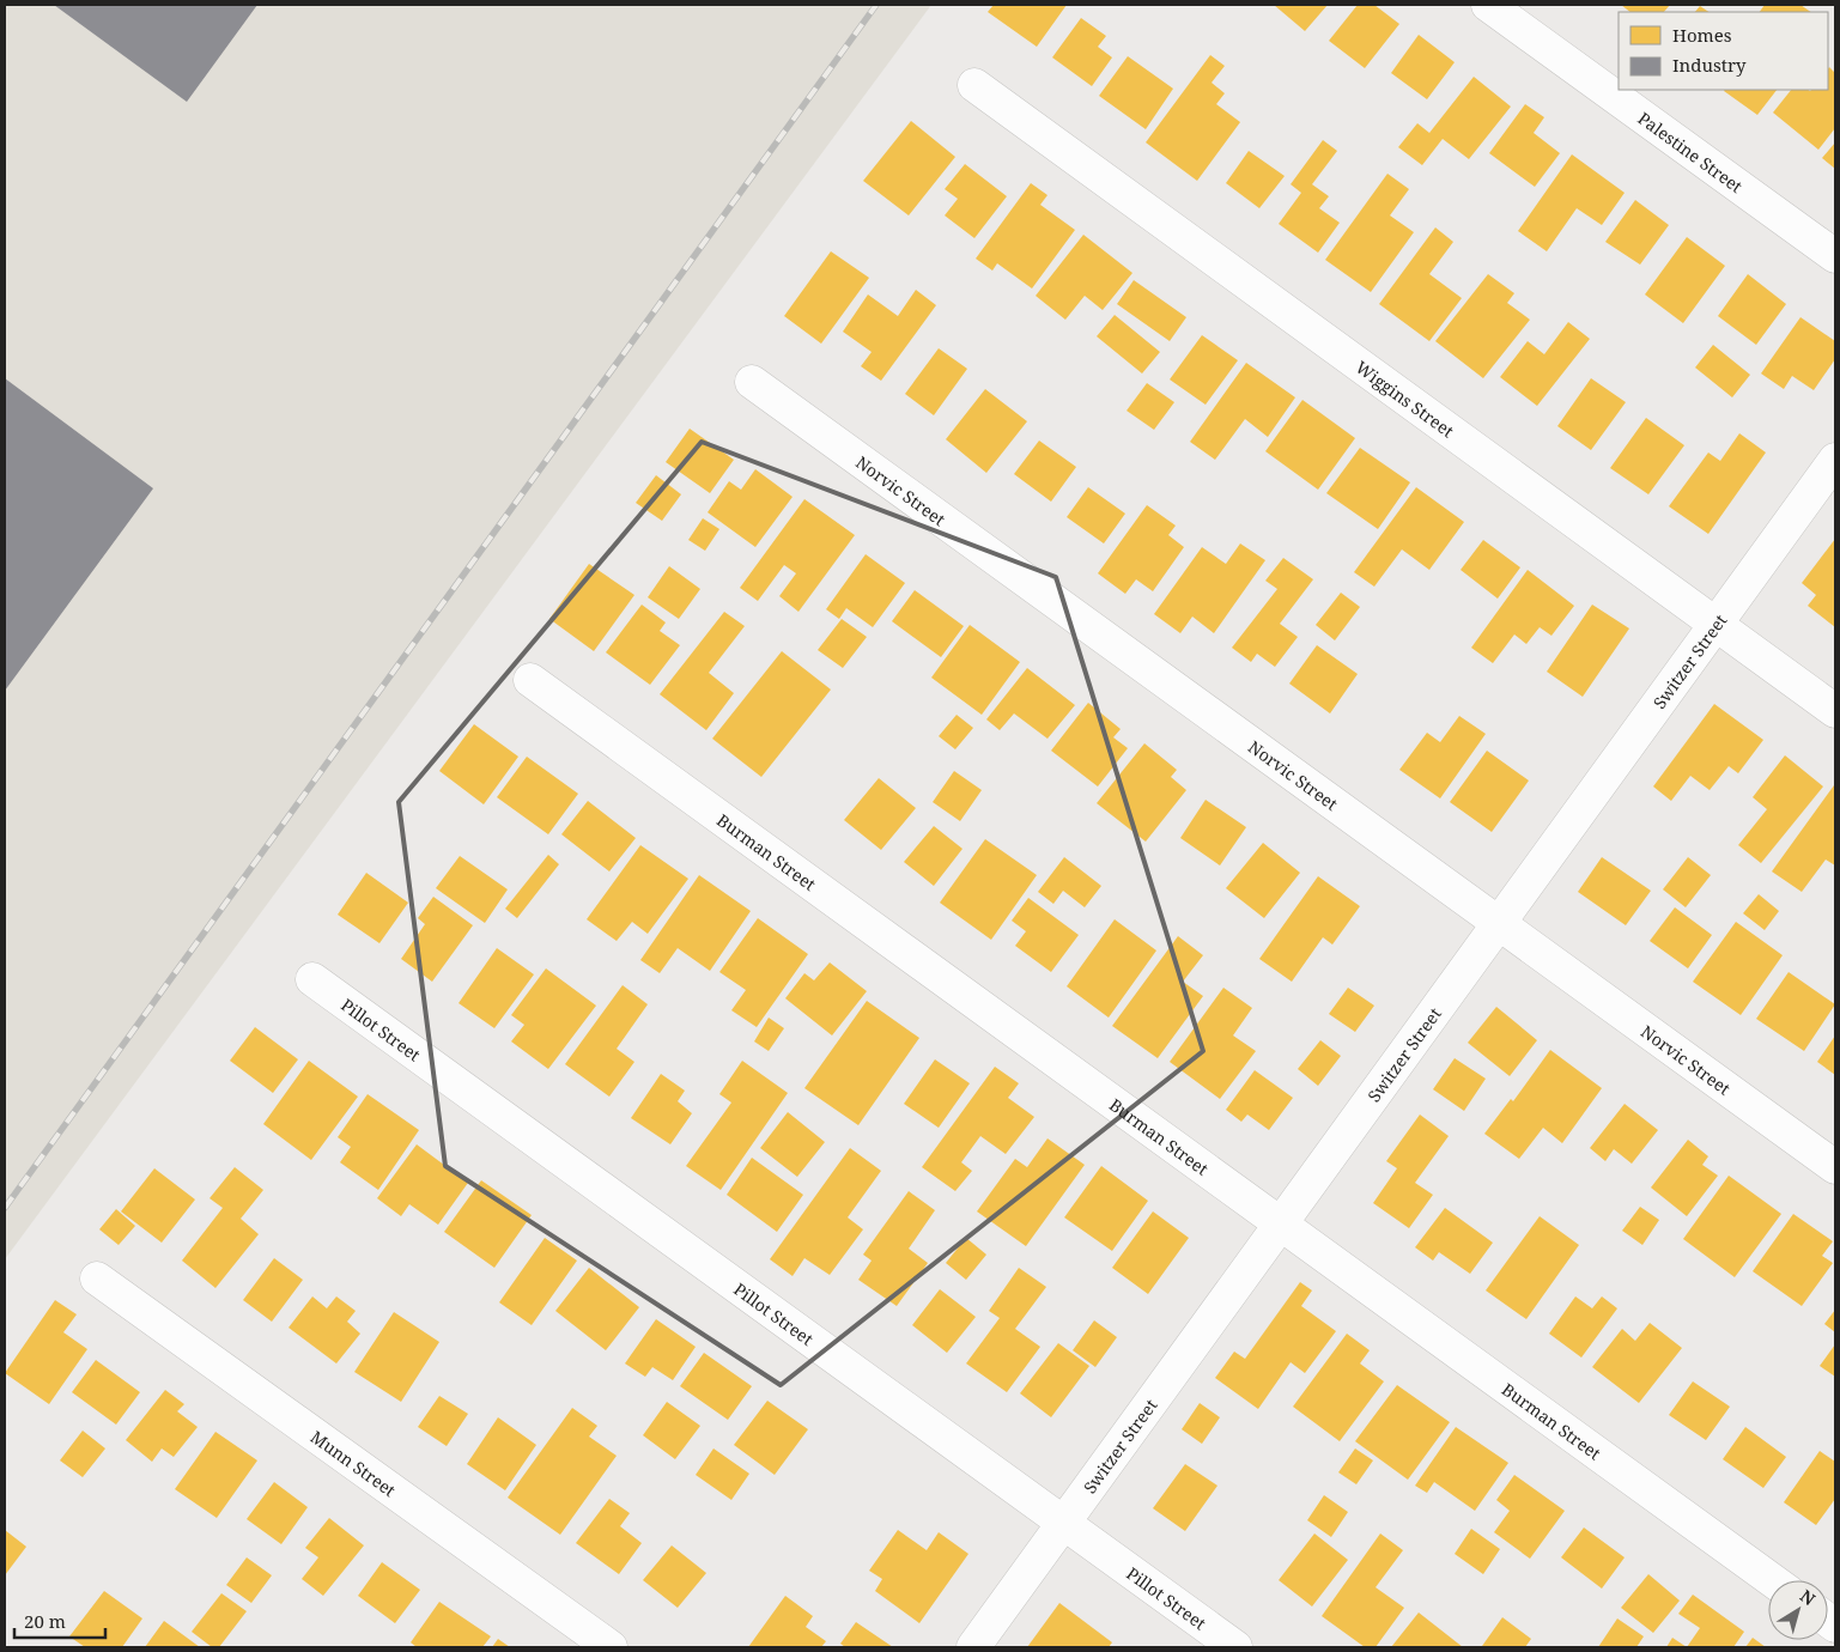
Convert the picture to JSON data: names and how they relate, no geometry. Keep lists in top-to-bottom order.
{
  "streets": {
    "street": [
      "Palestine Street",
      "Wiggins Street",
      "Norvic Street",
      "Switzer Street",
      "Burman Street",
      "Pillot Street",
      "Munn Street"
    ]
  },
  "crossings": [
    ["Wiggins Street", "Switzer Street"],
    ["Norvic Street", "Switzer Street"],
    ["Switzer Street", "Burman Street"],
    ["Switzer Street", "Pillot Street"]
  ],
  "legend": ["Homes", "Industry"],
  "scale_bar": "20 m",
  "north": "top right"
}
